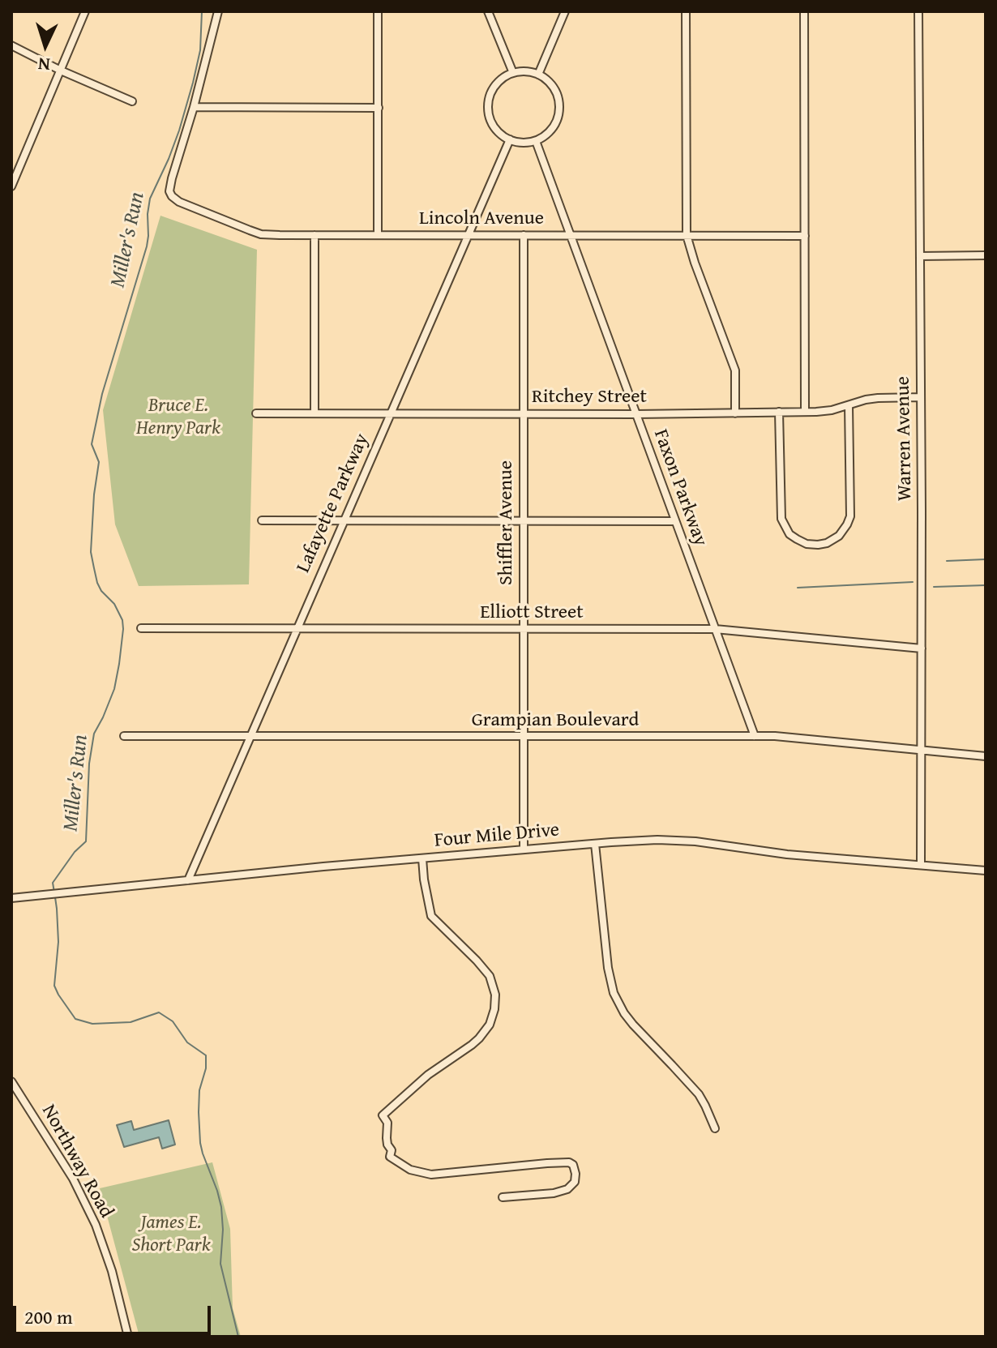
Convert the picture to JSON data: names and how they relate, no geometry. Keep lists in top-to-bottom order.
{
  "streets": {
    "street": [
      "Lincoln Avenue",
      "Ritchey Street",
      "Warren Avenue",
      "Faxon Parkway",
      "Lafayette Parkway",
      "Shiffler Avenue",
      "Elliott Street",
      "Grampian Boulevard",
      "Four Mile Drive",
      "Northway Road"
    ]
  },
  "crossings": [
    ["Lincoln Avenue", "Faxon Parkway"],
    ["Lincoln Avenue", "Lafayette Parkway"],
    ["Lincoln Avenue", "Shiffler Avenue"],
    ["Ritchey Street", "Warren Avenue"],
    ["Ritchey Street", "Faxon Parkway"],
    ["Ritchey Street", "Lafayette Parkway"],
    ["Ritchey Street", "Shiffler Avenue"],
    ["Warren Avenue", "Elliott Street"],
    ["Warren Avenue", "Grampian Boulevard"],
    ["Warren Avenue", "Four Mile Drive"],
    ["Faxon Parkway", "Lafayette Parkway"],
    ["Faxon Parkway", "Elliott Street"],
    ["Faxon Parkway", "Grampian Boulevard"],
    ["Lafayette Parkway", "Elliott Street"],
    ["Lafayette Parkway", "Grampian Boulevard"],
    ["Lafayette Parkway", "Four Mile Drive"],
    ["Shiffler Avenue", "Elliott Street"],
    ["Shiffler Avenue", "Grampian Boulevard"],
    ["Shiffler Avenue", "Four Mile Drive"]
  ],
  "water": ["Miller's Run"],
  "parks": ["Bruce E. Henry Park", "James E. Short Park"],
  "scale_bar": "200 m",
  "north": "bottom"
}
